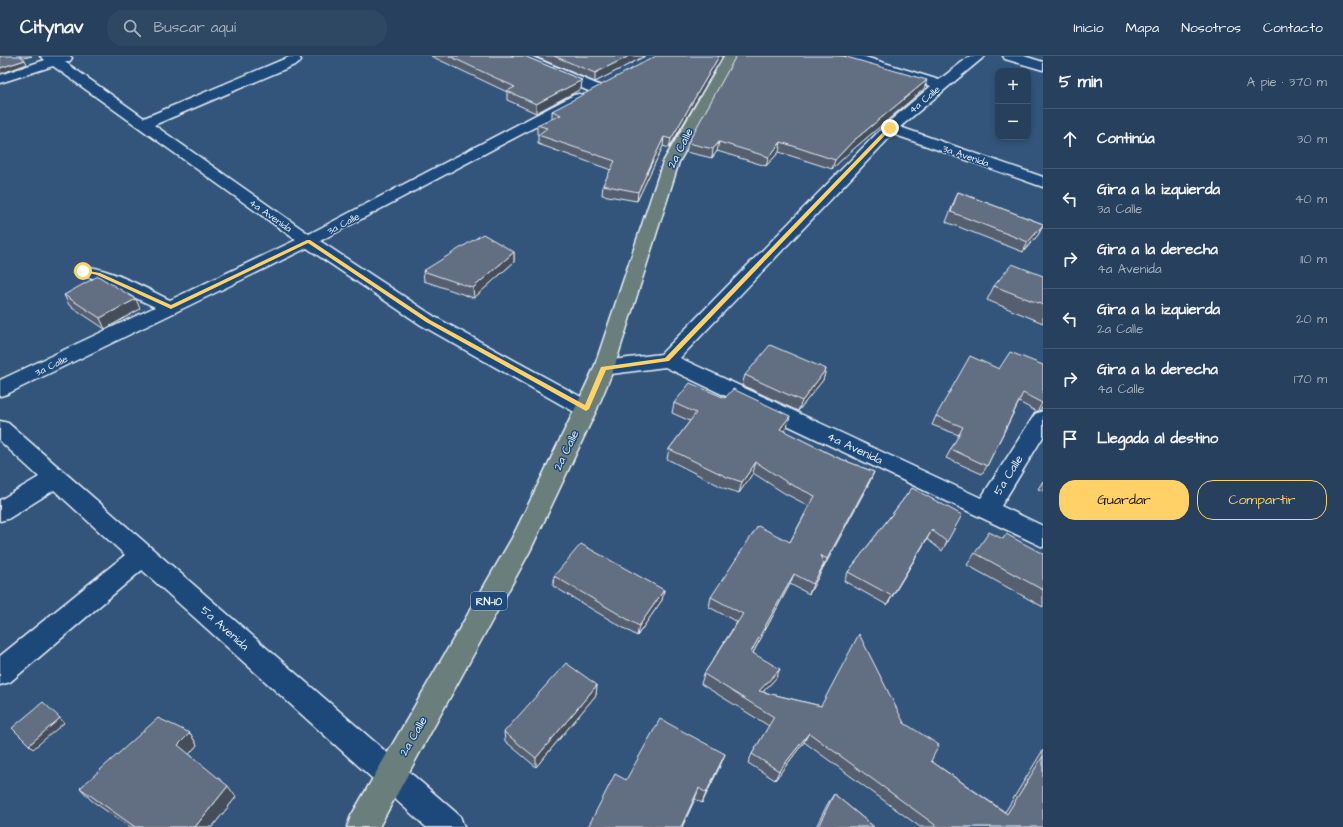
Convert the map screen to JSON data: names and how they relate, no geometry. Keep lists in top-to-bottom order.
{
  "streets": {
    "main road": ["2a Calle", "RN-10"],
    "street": [
      "4a Calle",
      "3a Avenida",
      "4a Avenida",
      "3a Calle",
      "5a Calle",
      "5a Avenida"
    ]
  },
  "crossings": [
    ["4a Calle", "3a Avenida"],
    ["4a Calle", "4a Avenida"],
    ["2a Calle", "4a Avenida"],
    ["2a Calle", "5a Avenida"],
    ["4a Avenida", "3a Calle"],
    ["4a Avenida", "5a Calle"]
  ],
  "page": {
    "header": "Citynav",
    "search": "Buscar aquí",
    "nav": [
      "Inicio",
      "Mapa",
      "Nosotros",
      "Contacto"
    ],
    "heading": ["5 min", "A pie · 370 m"],
    "map_buttons": ["+", "−"],
    "list": [
      ["Continúa", "30 m"],
      ["Gira a la izquierda", "3a Calle", "40 m"],
      ["Gira a la derecha", "4a Avenida", "110 m"],
      ["Gira a la izquierda", "2a Calle", "20 m"],
      ["Gira a la derecha", "4a Calle", "170 m"],
      "Llegada al destino"
    ],
    "buttons": ["Guardar", "Compartir"]
  }
}
